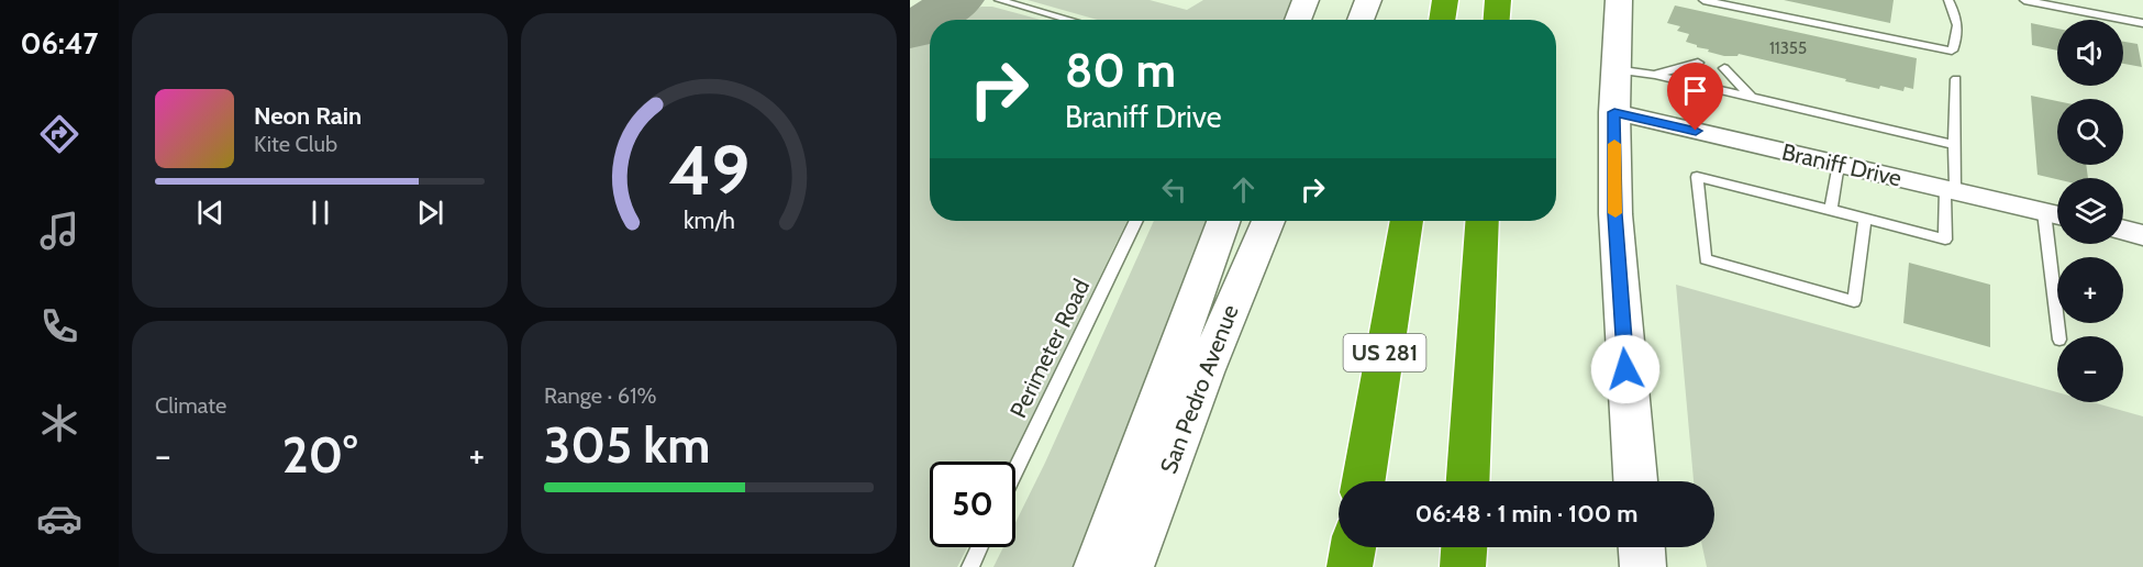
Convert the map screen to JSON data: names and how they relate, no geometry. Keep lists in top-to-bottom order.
{
  "streets": {
    "highway": ["US 281"],
    "main road": ["San Pedro Avenue"],
    "street": ["Braniff Drive"],
    "lane": ["Perimeter Road"]
  },
  "house_numbers": ["11355"],
  "page": {
    "tabs": "06:47",
    "map_buttons": ["+", "−"],
    "turn": ["80 m", "Braniff Drive"],
    "song": ["Neon Rain", "Kite Club"],
    "tile": [
      "Climate",
      ["Range · 61%", "305 km"]
    ],
    "heat": ["−", "20°", "+"],
    "limit": "50",
    "trip": "06:48 · 1 min · 100 m",
    "gauge": ["49", "km/h"]
  }
}
